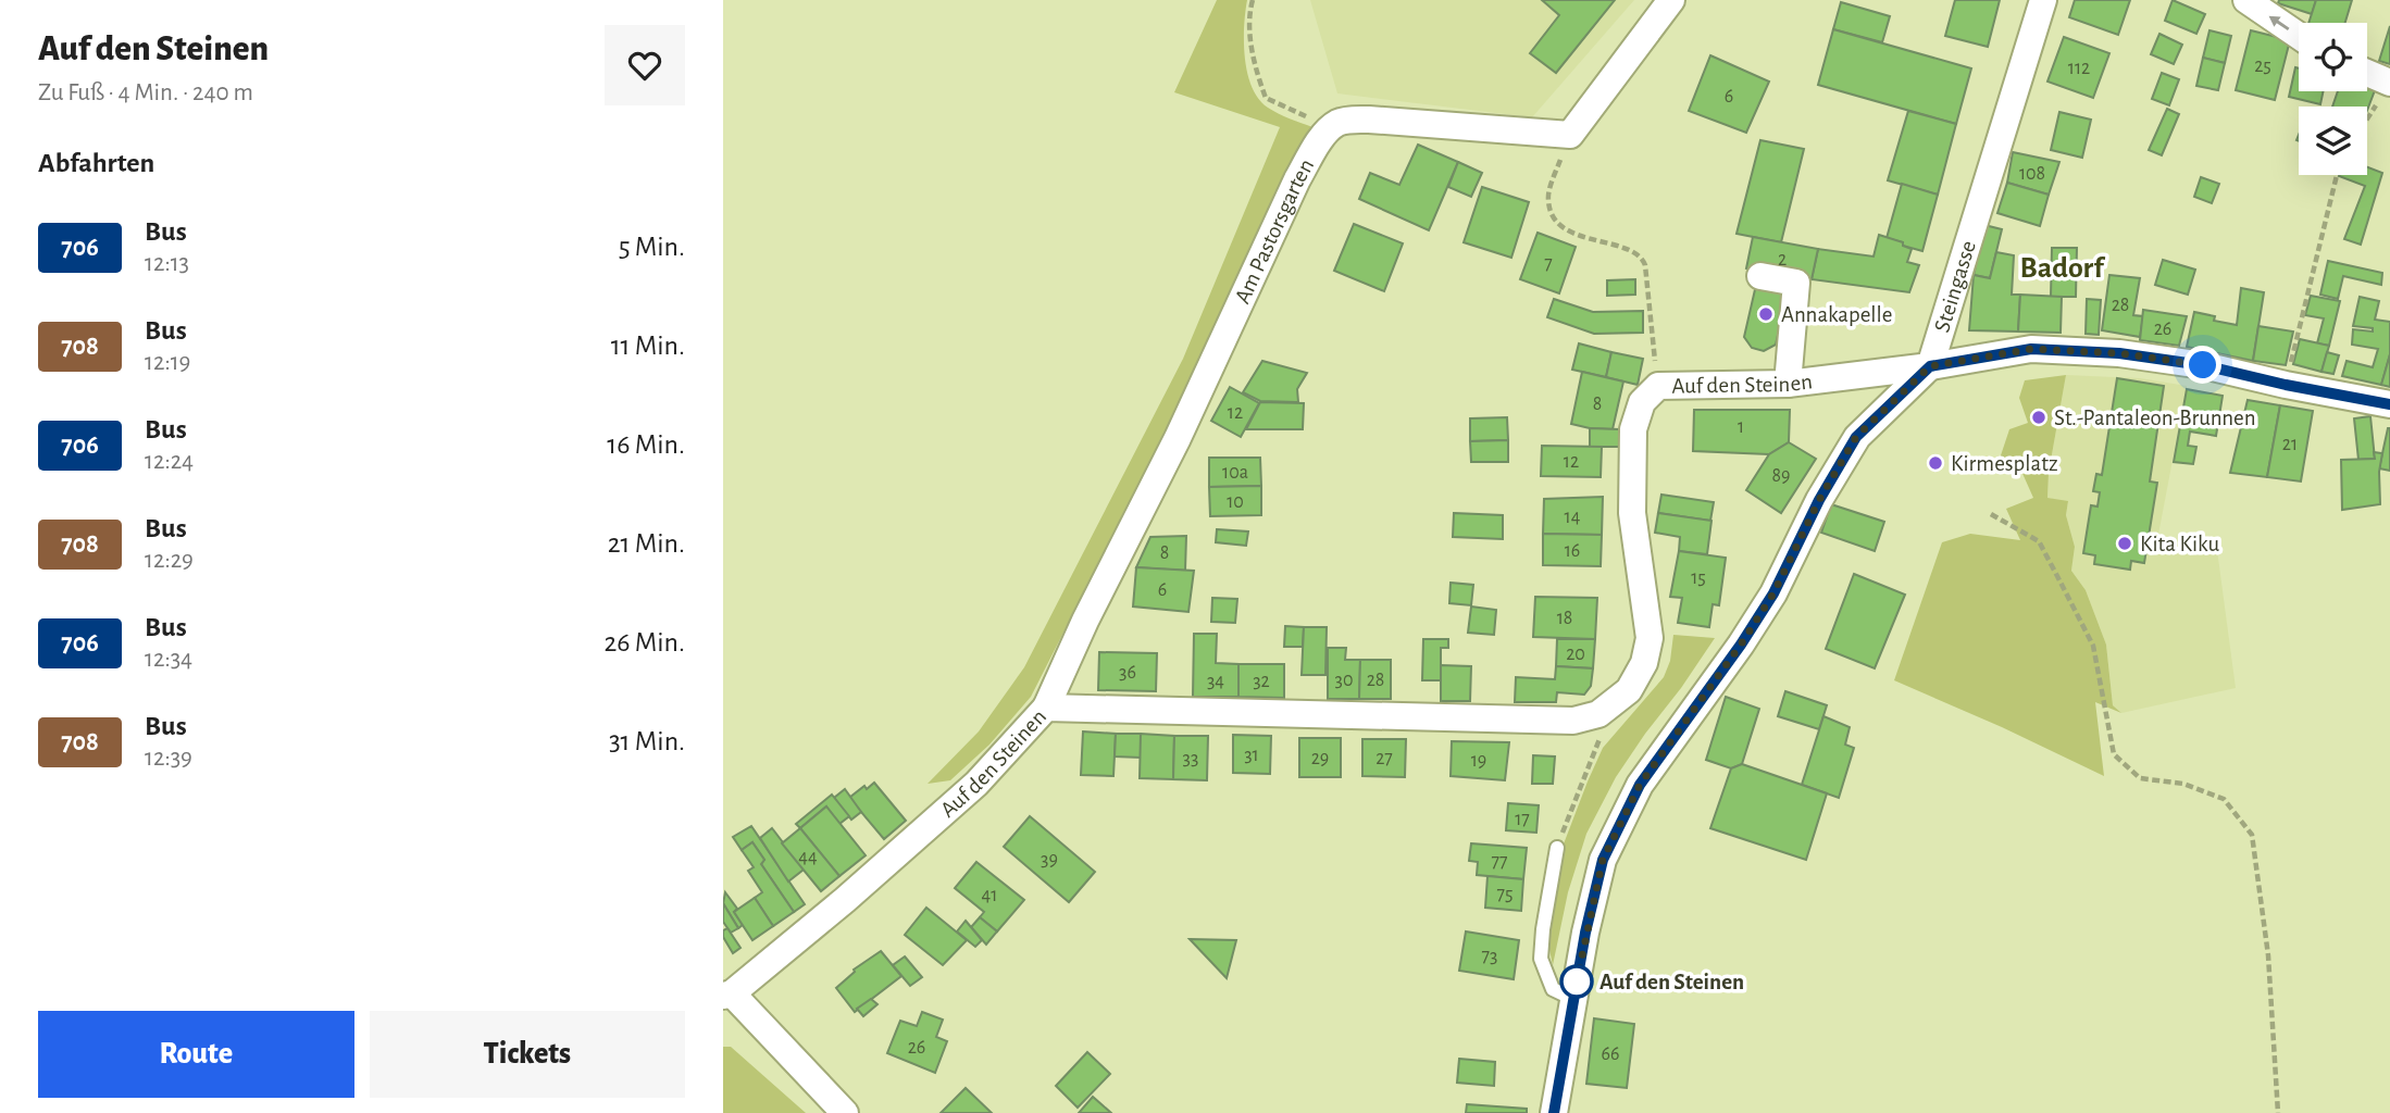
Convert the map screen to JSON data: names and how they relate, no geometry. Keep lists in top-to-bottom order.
{
  "streets": {
    "street": ["Am Pastorsgarten", "Steingasse", "Auf den Steinen"]
  },
  "crossings": [
    ["Am Pastorsgarten", "Auf den Steinen"],
    ["Steingasse", "Auf den Steinen"]
  ],
  "districts": ["Badorf"],
  "places": [
    "Annakapelle",
    "St.-Pantaleon-Brunnen",
    "Kirmesplatz",
    "Kita Kiku",
    "Auf den Steinen"
  ],
  "lines": ["bus line 706"],
  "house_numbers": [
    "25",
    "112",
    "6",
    "108",
    "2",
    "7",
    "28",
    "26",
    "8",
    "12",
    "1",
    "21",
    "12",
    "10a",
    "89",
    "10",
    "14",
    "16",
    "8",
    "15",
    "6",
    "18",
    "20",
    "36",
    "30",
    "28",
    "34",
    "32",
    "31",
    "33",
    "29",
    "27",
    "19",
    "17",
    "44",
    "39",
    "77",
    "75",
    "41",
    "73",
    "26",
    "66"
  ],
  "page": {
    "heading": [
      ["Auf den Steinen", "Zu Fuß · 4 Min. · 240 m"],
      "Abfahrten"
    ],
    "list": [
      {
        "mark": "706",
        "name": "Bus",
        "note": "12:13",
        "value": "5 Min."
      },
      {
        "mark": "708",
        "name": "Bus",
        "note": "12:19",
        "value": "11 Min."
      },
      {
        "mark": "706",
        "name": "Bus",
        "note": "12:24",
        "value": "16 Min."
      },
      {
        "mark": "708",
        "name": "Bus",
        "note": "12:29",
        "value": "21 Min."
      },
      {
        "mark": "706",
        "name": "Bus",
        "note": "12:34",
        "value": "26 Min."
      },
      {
        "mark": "708",
        "name": "Bus",
        "note": "12:39",
        "value": "31 Min."
      }
    ],
    "buttons": ["Route", "Tickets"]
  }
}
